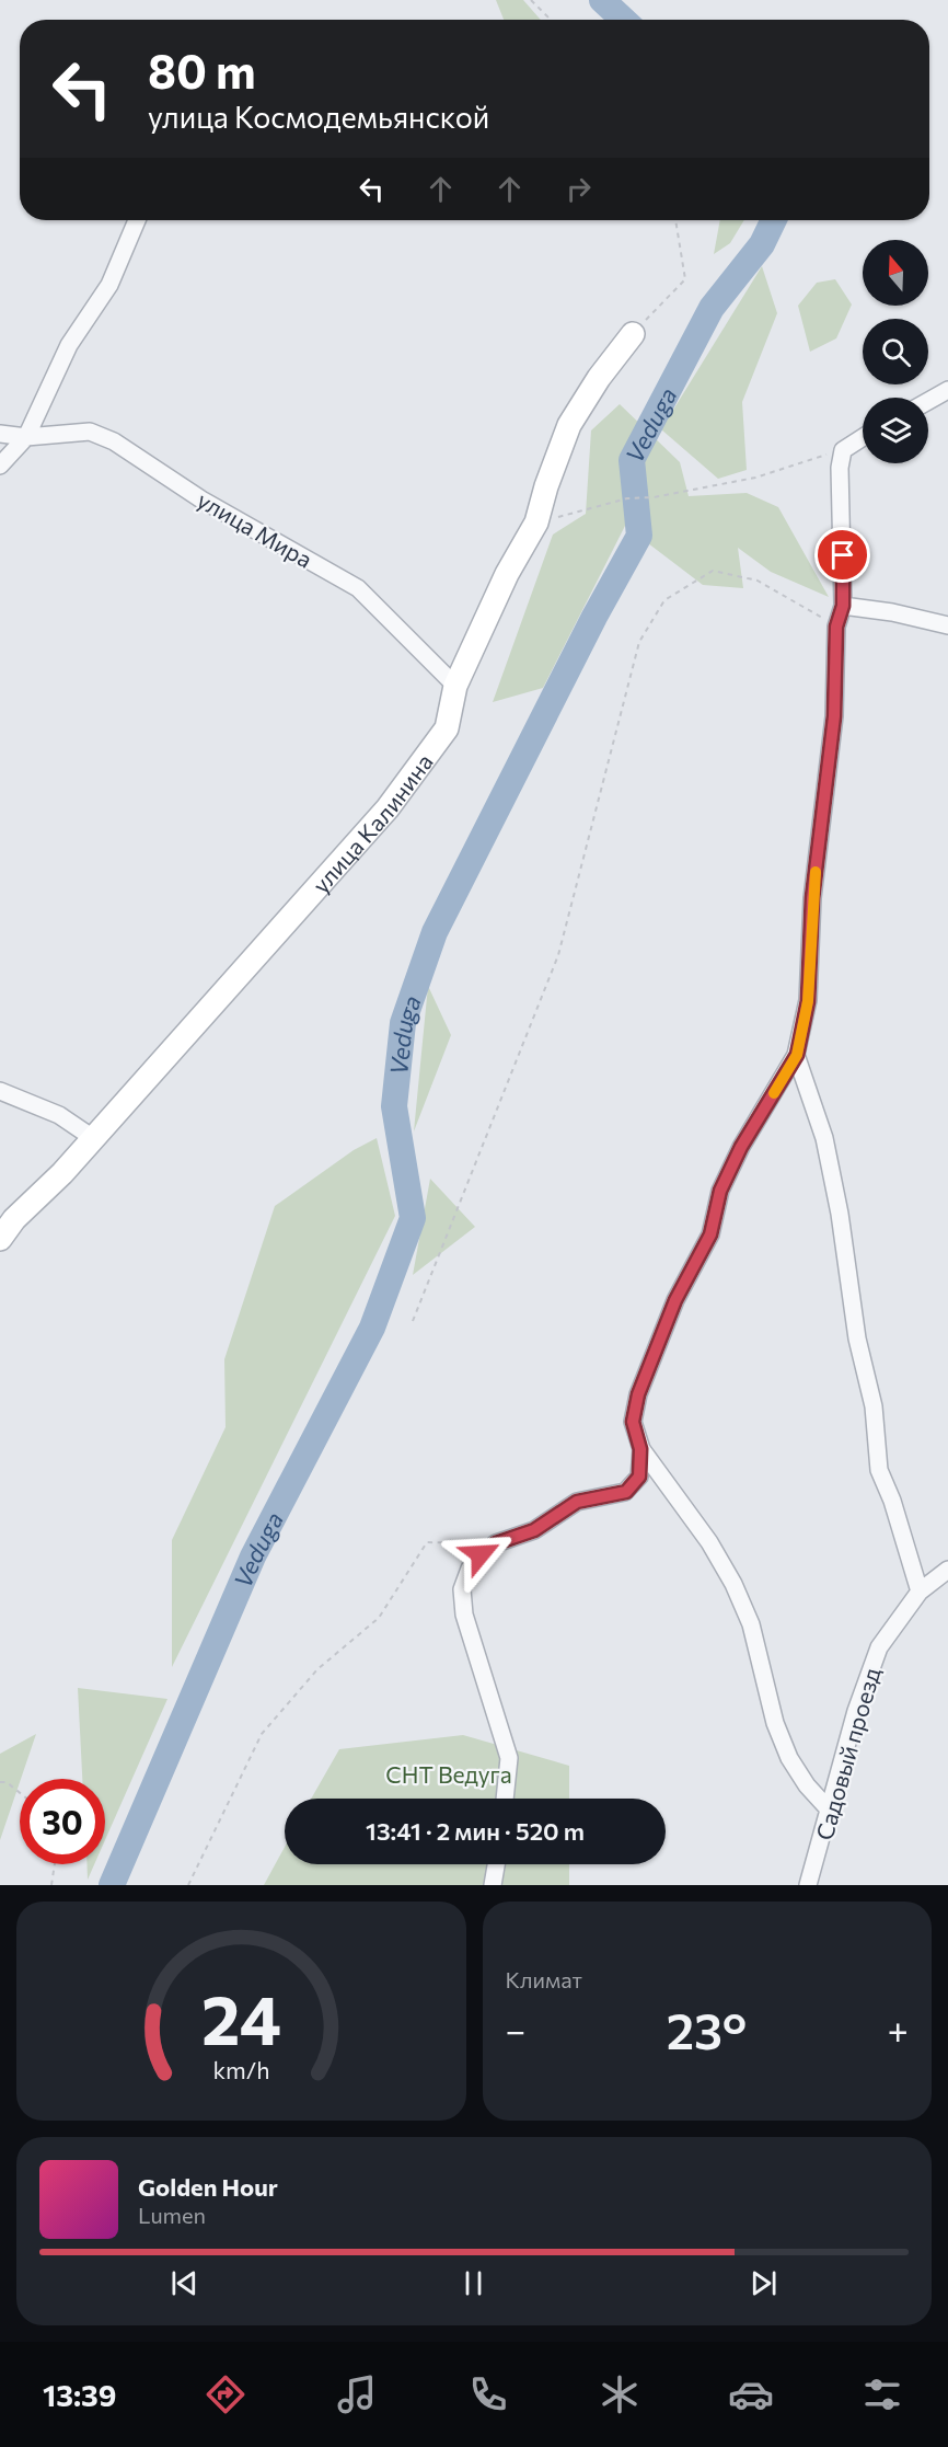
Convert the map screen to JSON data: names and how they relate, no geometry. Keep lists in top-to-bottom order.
{
  "streets": {
    "street": ["улица Мира", "улица Калинина", "Садовый проезд"]
  },
  "crossings": [
    ["улица Мира", "улица Калинина"]
  ],
  "water": ["Veduga"],
  "parks": ["СНТ Ведуга"],
  "north": "top",
  "page": {
    "turn": ["80 m", "улица Космодемьянской"],
    "limit": "30",
    "trip": "13:41 · 2 мин · 520 m",
    "tile": "Климат",
    "heat": ["−", "23°", "+"],
    "song": ["Golden Hour", "Lumen"],
    "tabs": "13:39",
    "gauge": ["24", "km/h"]
  }
}
